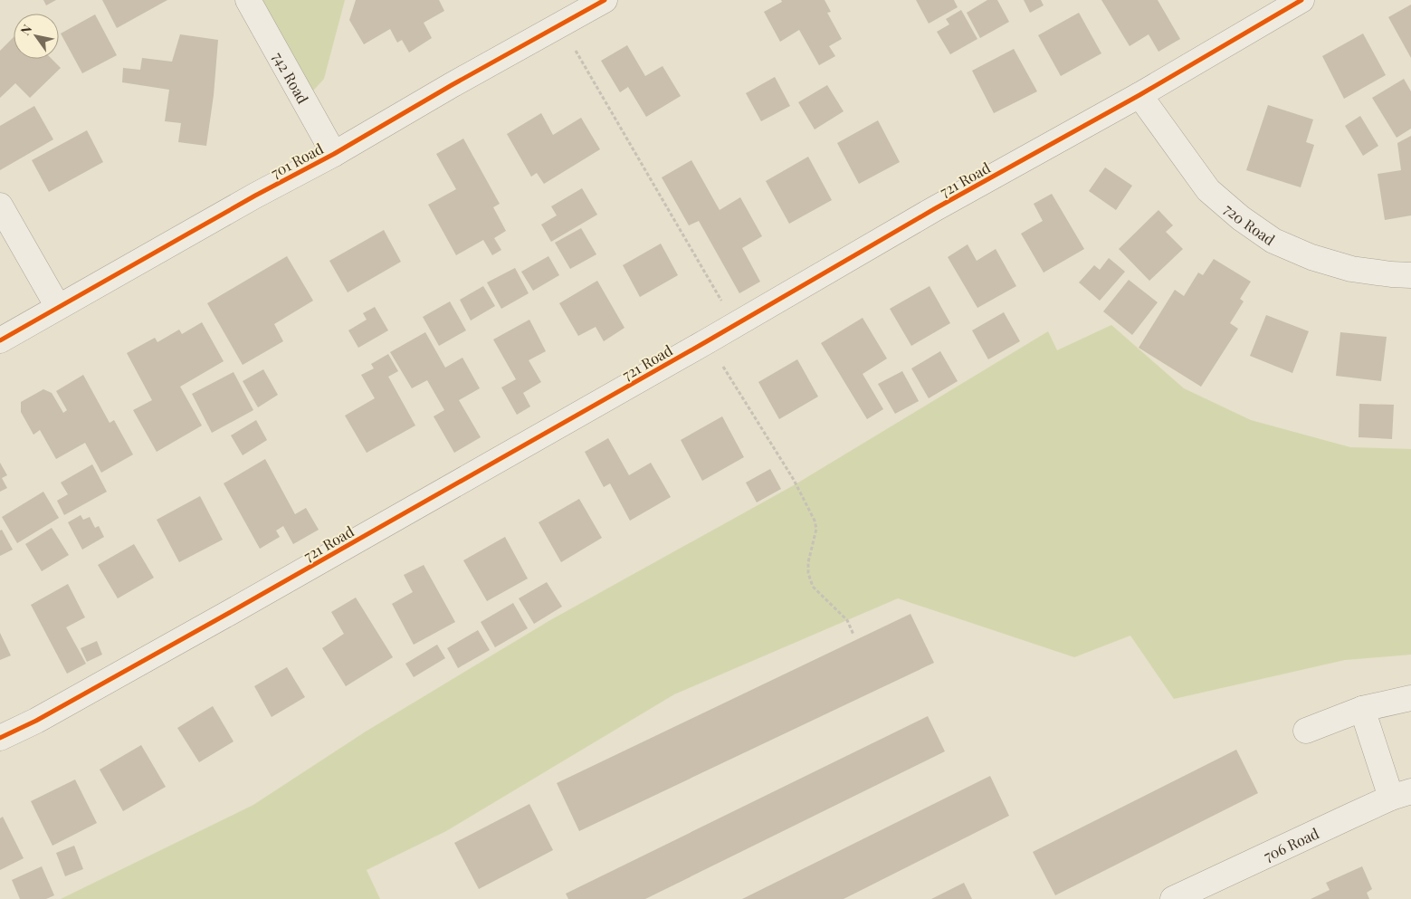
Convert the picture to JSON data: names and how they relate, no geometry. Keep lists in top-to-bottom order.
{
  "streets": {
    "street": [
      "742 Road",
      "701 Road",
      "721 Road",
      "720 Road",
      "706 Road"
    ]
  },
  "crossings": [
    ["742 Road", "701 Road"],
    ["721 Road", "720 Road"]
  ],
  "north": "top left"
}
